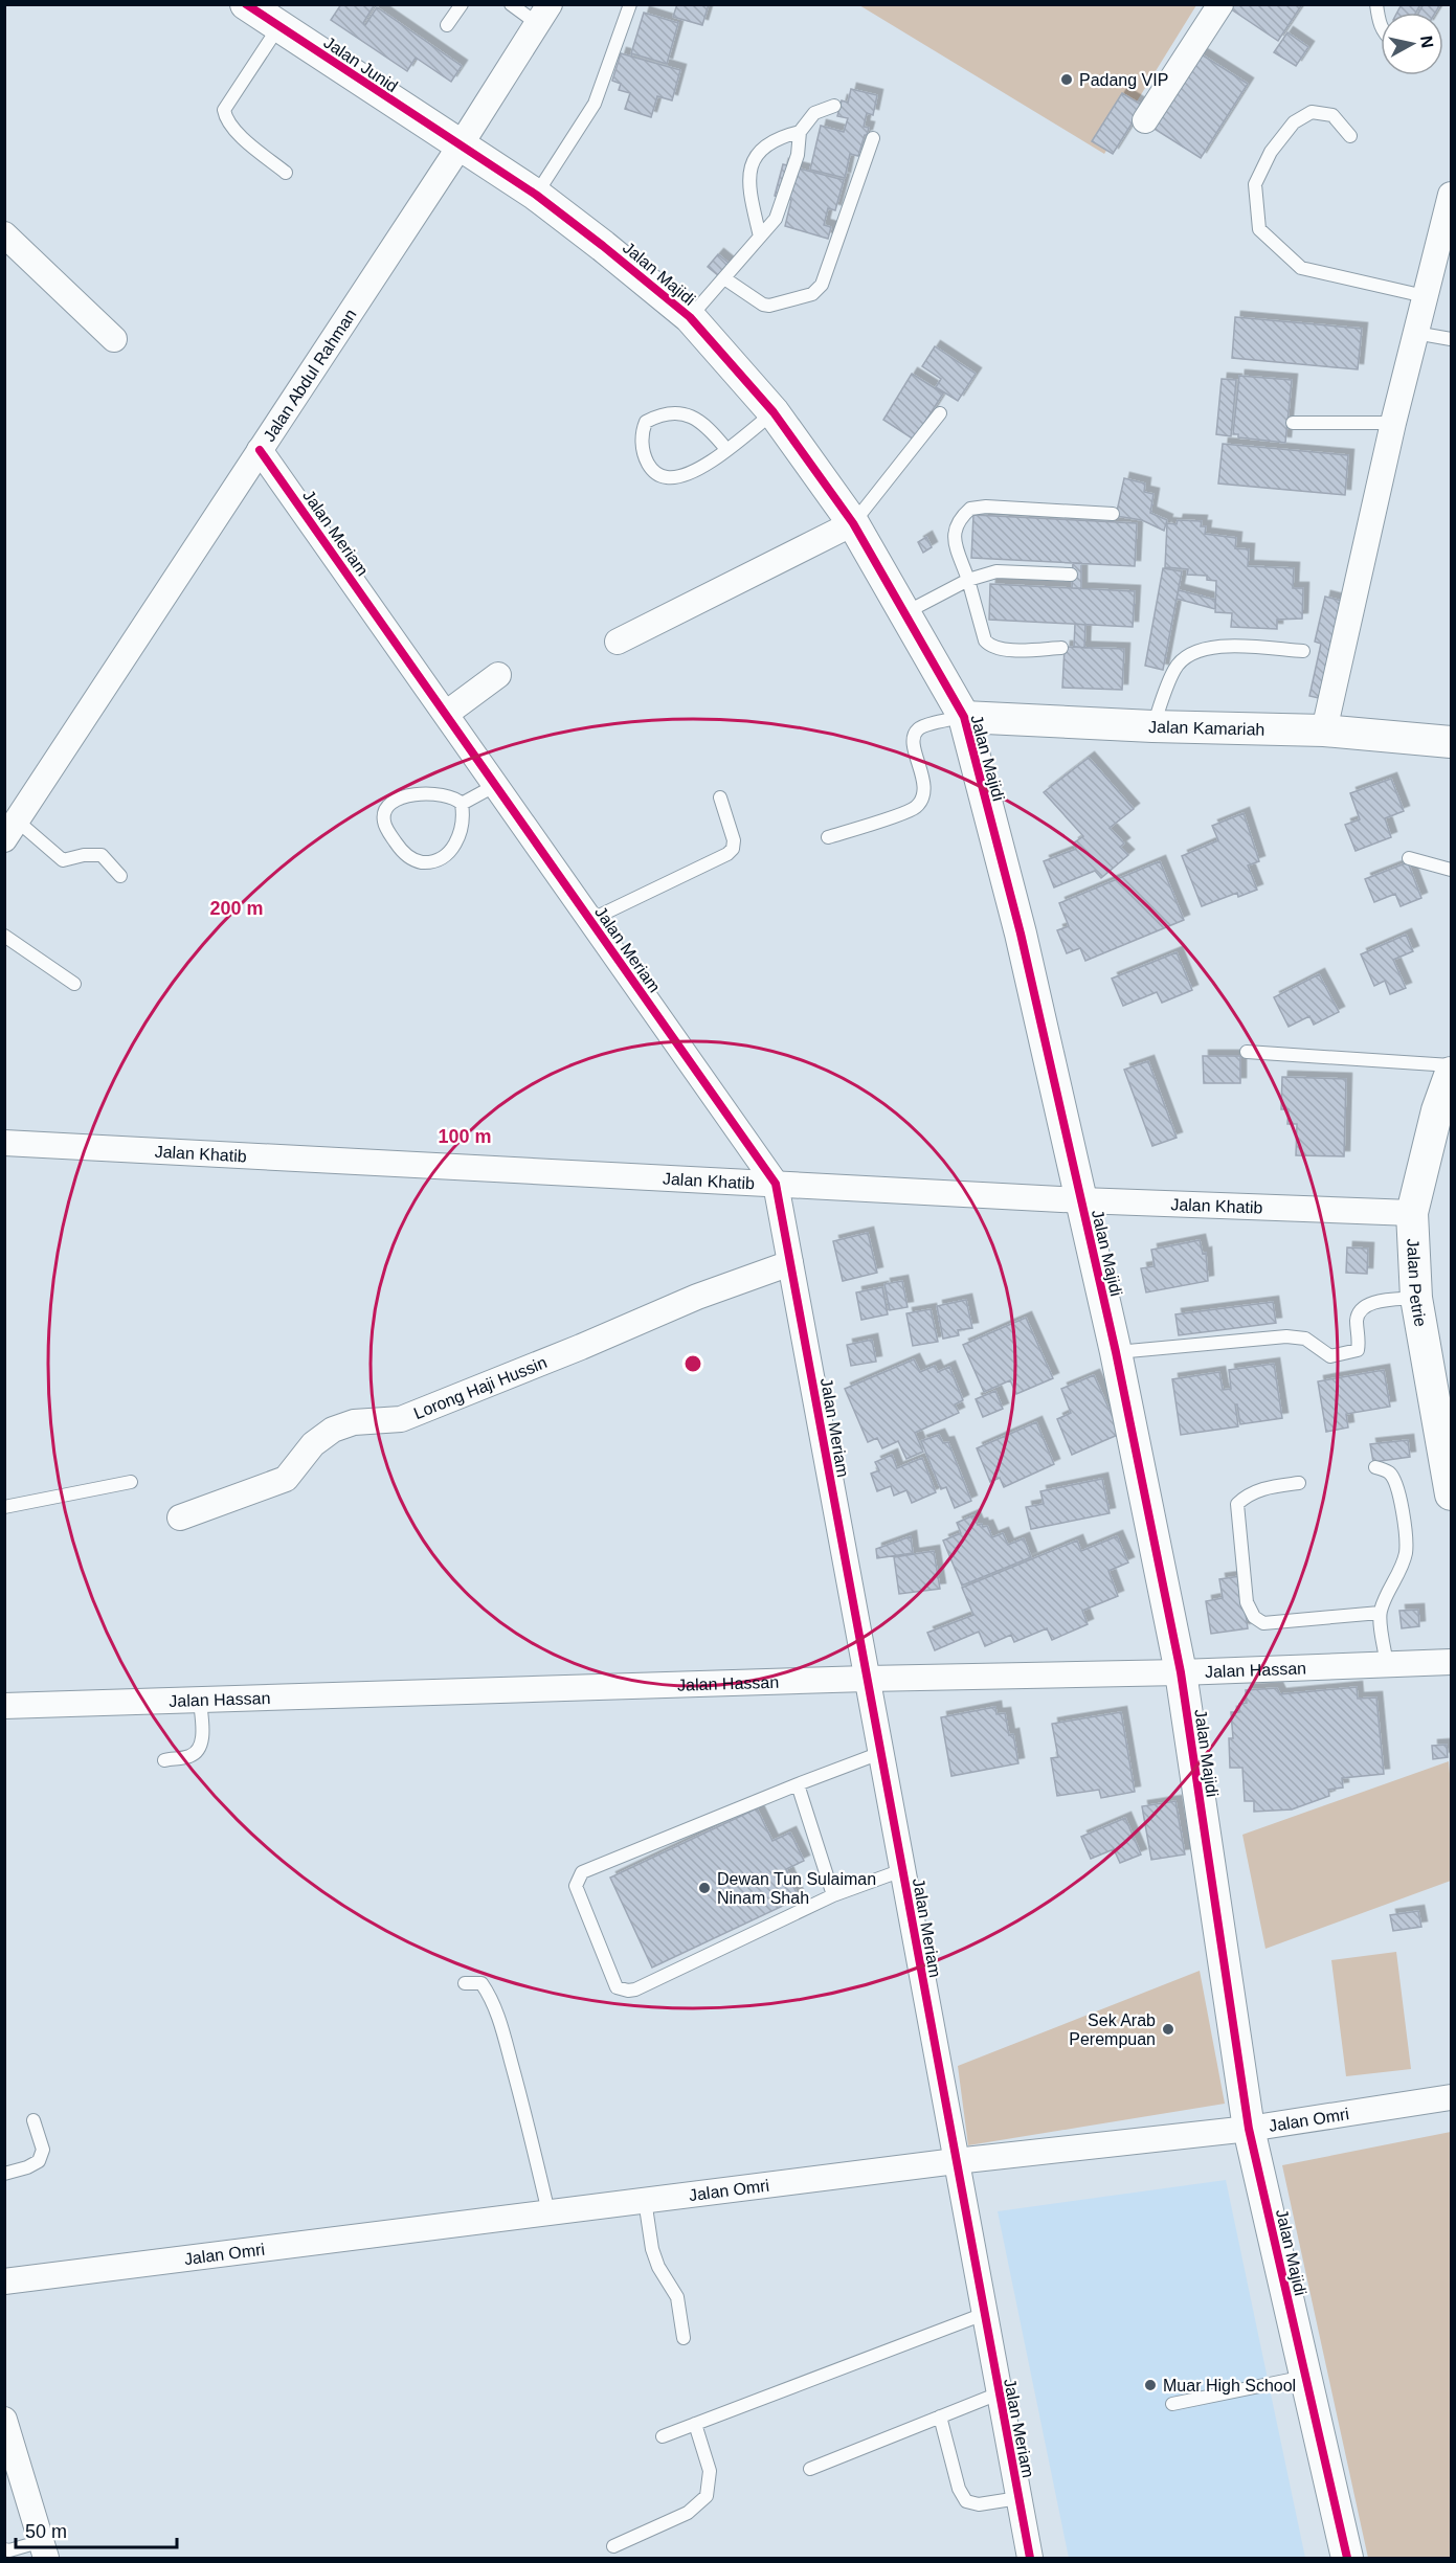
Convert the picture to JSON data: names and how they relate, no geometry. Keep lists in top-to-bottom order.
{
  "streets": {
    "street": [
      "Jalan Junid",
      "Jalan Majidi",
      "Jalan Abdul Rahman",
      "Jalan Meriam",
      "Jalan Kamariah",
      "Jalan Khatib",
      "Jalan Petrie",
      "Lorong Haji Hussin",
      "Jalan Hassan",
      "Jalan Omri"
    ]
  },
  "crossings": [
    ["Jalan Junid", "Jalan Majidi"],
    ["Jalan Junid", "Jalan Abdul Rahman"],
    ["Jalan Majidi", "Jalan Abdul Rahman"],
    ["Jalan Majidi", "Jalan Kamariah"],
    ["Jalan Majidi", "Jalan Khatib"],
    ["Jalan Majidi", "Jalan Hassan"],
    ["Jalan Majidi", "Jalan Omri"],
    ["Jalan Abdul Rahman", "Jalan Meriam"],
    ["Jalan Meriam", "Jalan Khatib"],
    ["Jalan Meriam", "Lorong Haji Hussin"],
    ["Jalan Meriam", "Jalan Hassan"],
    ["Jalan Meriam", "Jalan Omri"],
    ["Jalan Khatib", "Jalan Petrie"]
  ],
  "places": [
    "Padang VIP",
    "Dewan Tun Sulaiman Ninam Shah",
    "Sek Arab Perempuan",
    "Muar High School"
  ],
  "scale_bar": "50 m",
  "north": "right",
  "rings": ["200 m", "100 m"]
}
